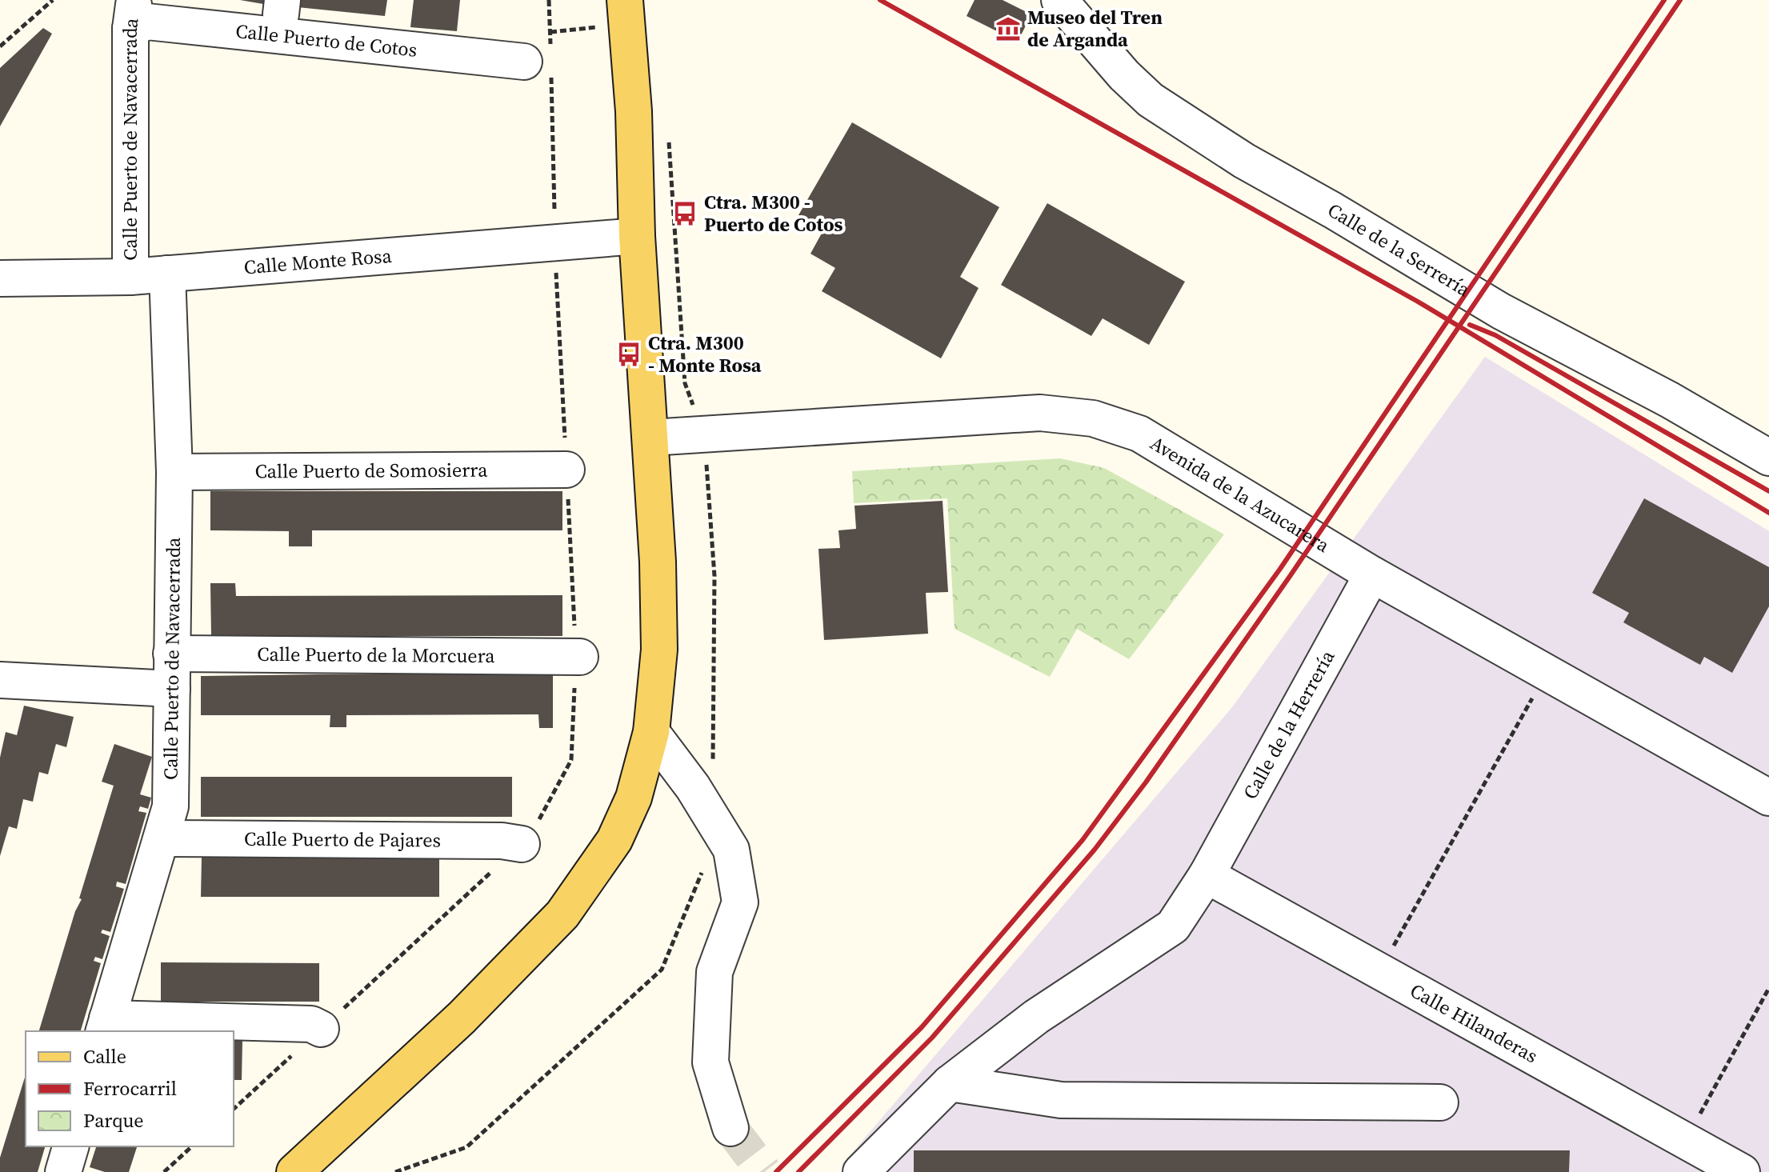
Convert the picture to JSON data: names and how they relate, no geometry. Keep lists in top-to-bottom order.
{
  "streets": {
    "street": [
      "Calle Puerto de Cotos",
      "Calle Puerto de Navacerrada",
      "Calle de la Serrería",
      "Calle Monte Rosa",
      "Calle Puerto de Somosierra",
      "Avenida de la Azucarera",
      "Calle Puerto de la Morcuera",
      "Calle de la Herrería",
      "Calle Puerto de Pajares",
      "Calle Hilanderas"
    ]
  },
  "crossings": [
    ["Calle Puerto de Cotos", "Calle Puerto de Navacerrada"],
    ["Calle Puerto de Navacerrada", "Calle Monte Rosa"],
    ["Calle Puerto de Navacerrada", "Calle Puerto de Somosierra"],
    ["Calle Puerto de Navacerrada", "Calle Puerto de la Morcuera"],
    ["Calle Puerto de Navacerrada", "Calle Puerto de Pajares"],
    ["Avenida de la Azucarera", "Calle de la Herrería"],
    ["Calle de la Herrería", "Calle Hilanderas"]
  ],
  "places": {
    "museum": ["Museo del Tren de Arganda"],
    "bus stop": ["Ctra. M300 - Puerto de Cotos", "Ctra. M300 - Monte Rosa"]
  },
  "legend": ["Calle", "Ferrocarril", "Parque"]
}
